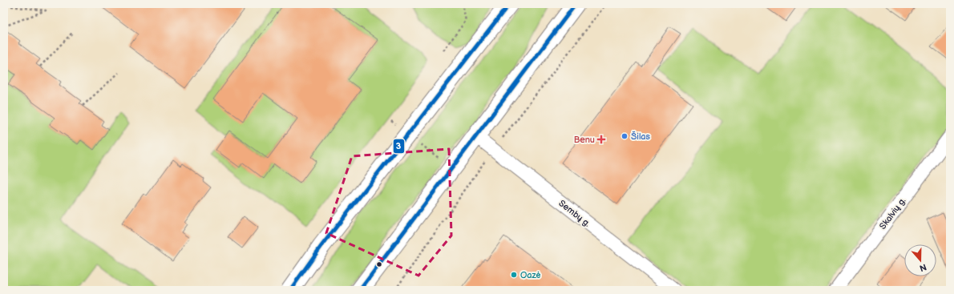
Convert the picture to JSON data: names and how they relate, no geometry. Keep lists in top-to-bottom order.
{
  "streets": {
    "street": ["Sembų g.", "Skalvių g."]
  },
  "places": {
    "other": ["Šilas", "Oazė"],
    "health": ["Benu"]
  },
  "lines": ["transit line 3"],
  "north": "bottom"
}
